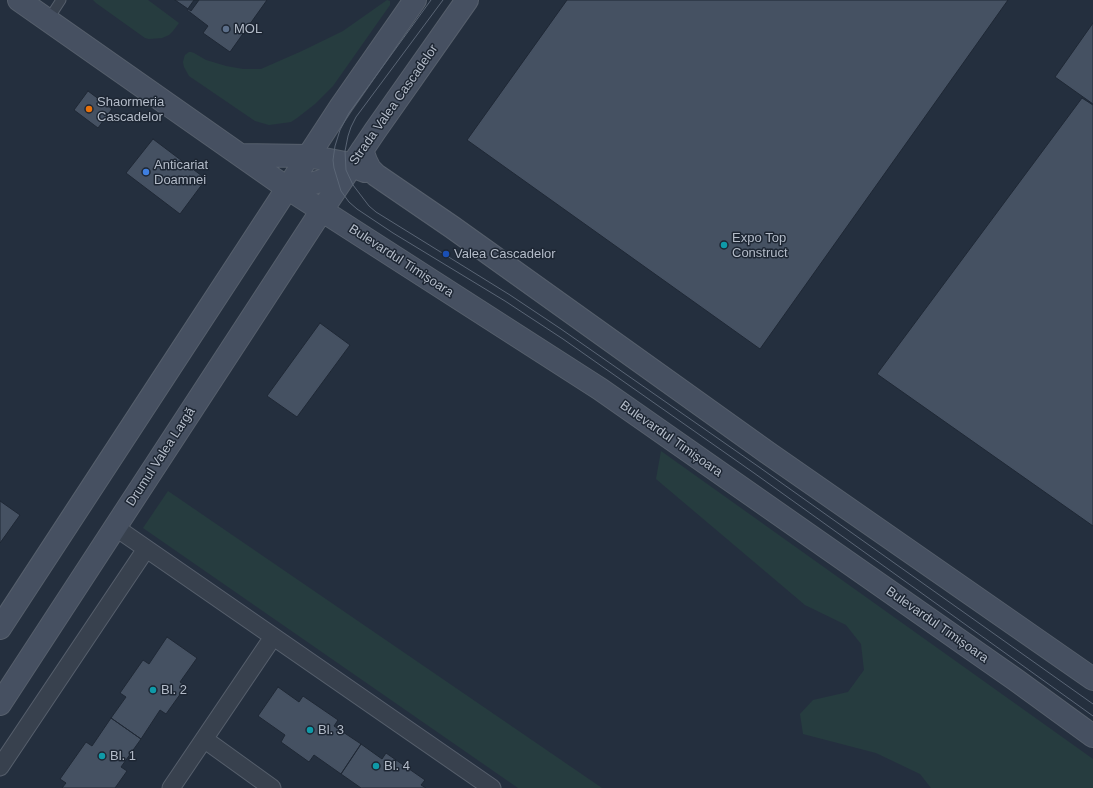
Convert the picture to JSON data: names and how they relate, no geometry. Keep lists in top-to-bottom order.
{
  "streets": {
    "main road": ["Strada Valea Cascadelor", "Bulevardul Timișoara", "Drumul Valea Largă"]
  },
  "crossings": [
    ["Strada Valea Cascadelor", "Bulevardul Timișoara"],
    ["Strada Valea Cascadelor", "Drumul Valea Largă"],
    ["Bulevardul Timișoara", "Drumul Valea Largă"]
  ],
  "places": [
    "MOL",
    "Shaormeria Cascadelor",
    "Anticariat Doamnei",
    "Expo Top Construct",
    "Valea Cascadelor",
    "Bl. 2",
    "Bl. 3",
    "Bl. 1",
    "Bl. 4"
  ]
}
